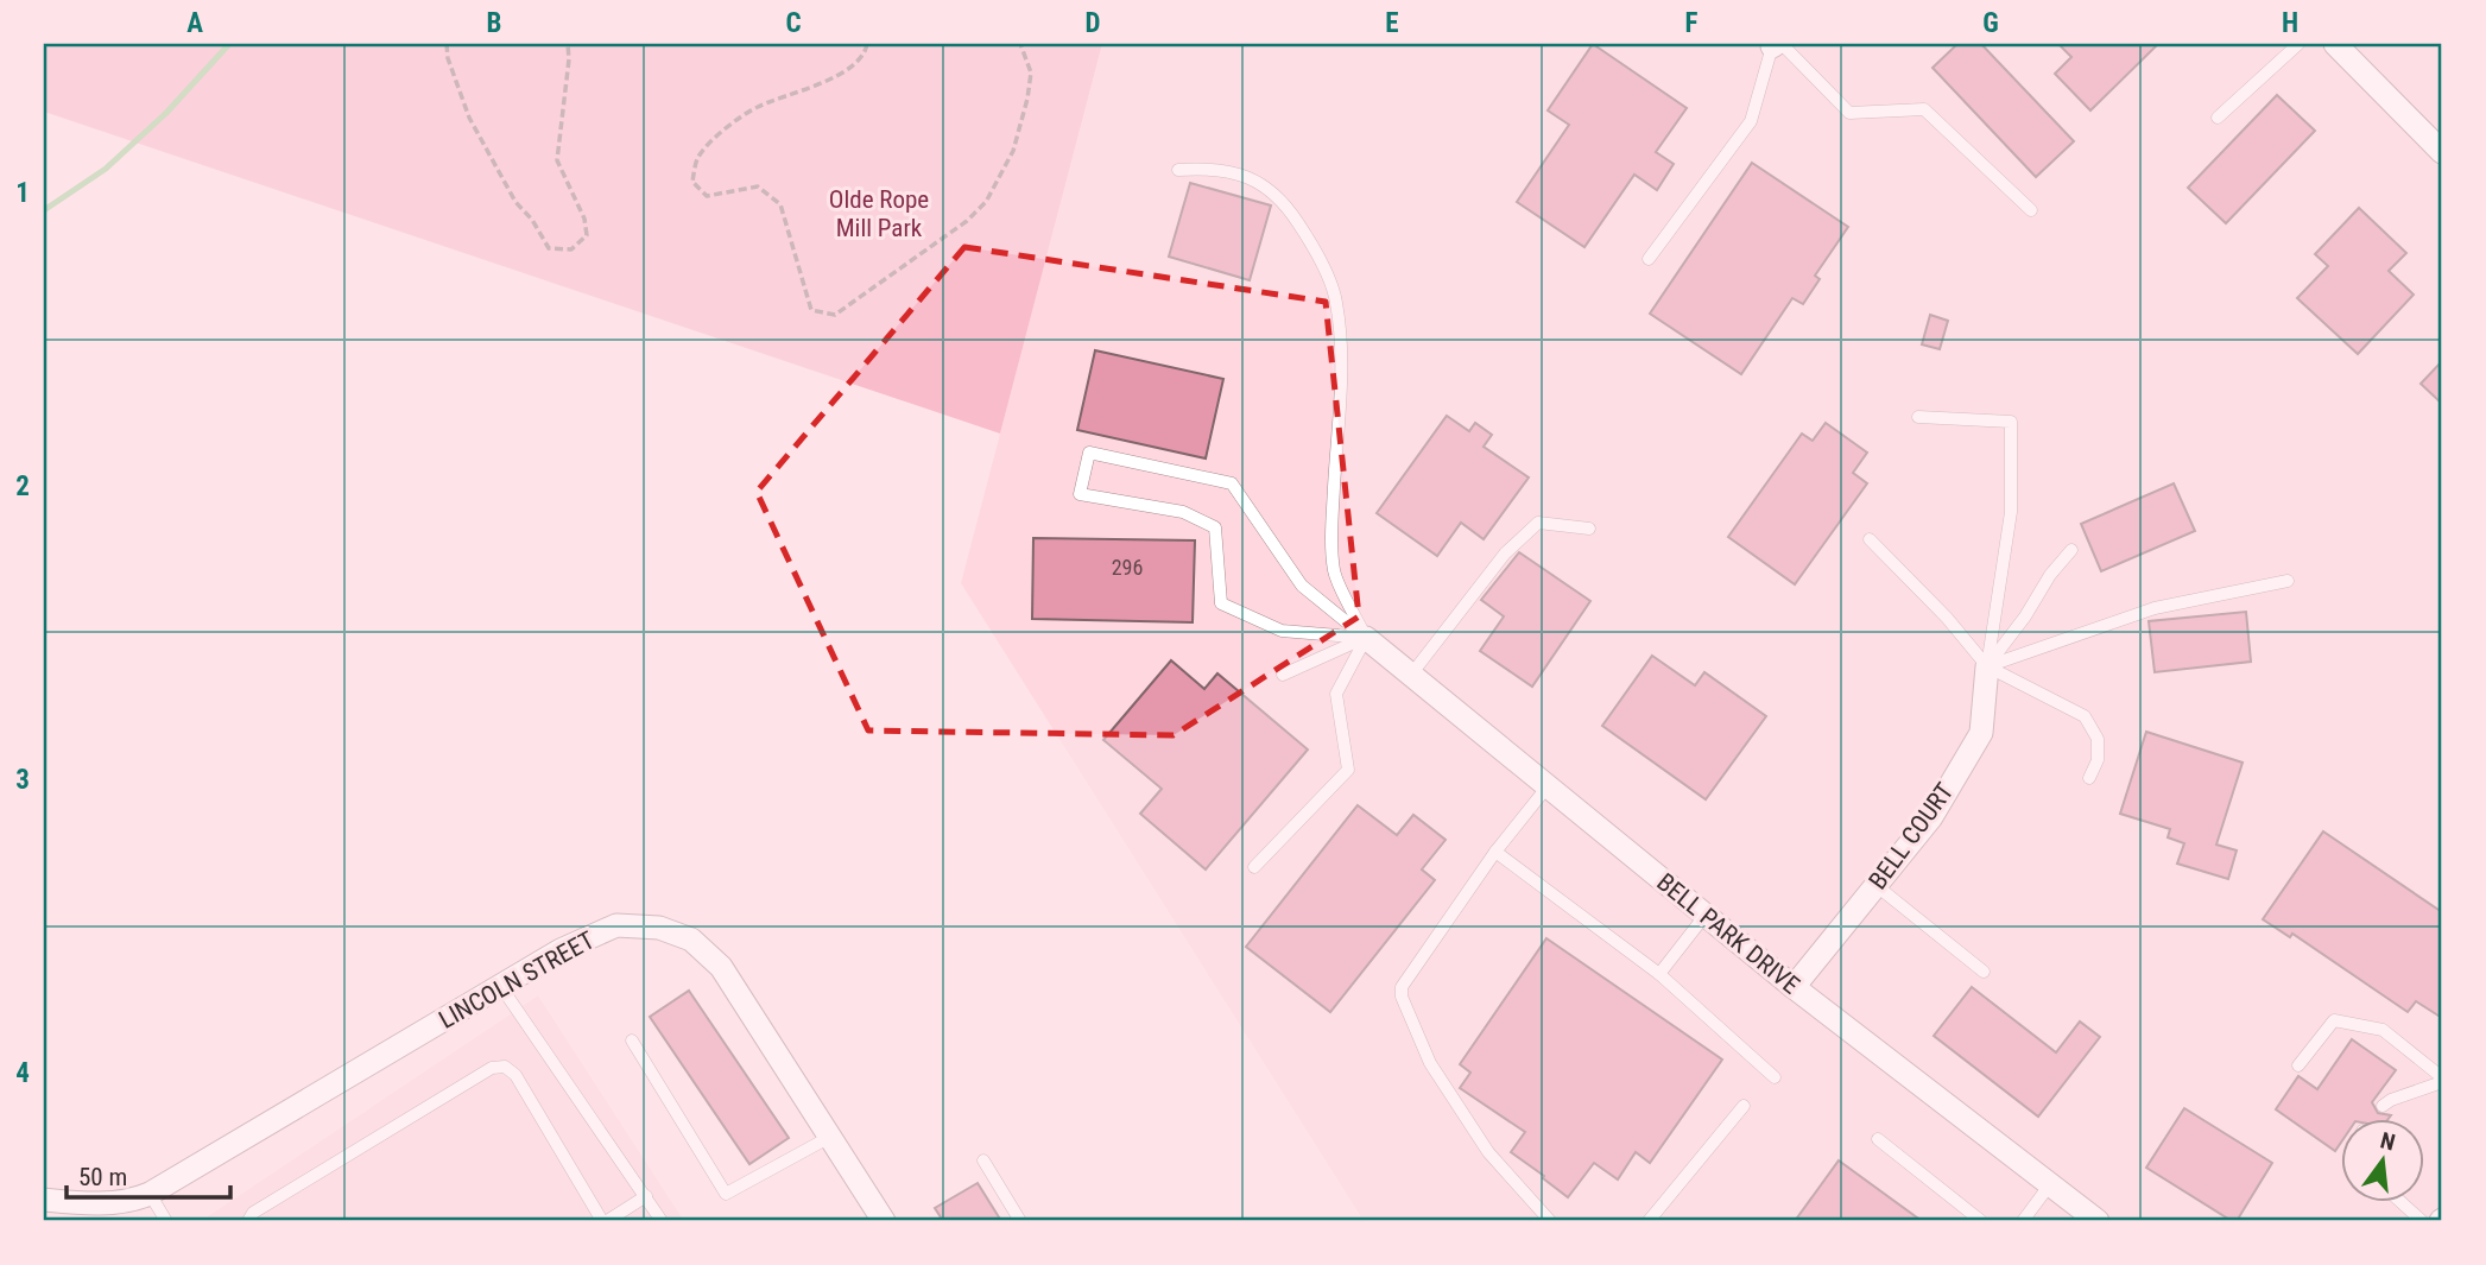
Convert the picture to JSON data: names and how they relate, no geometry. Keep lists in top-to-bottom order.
{
  "streets": {
    "street": ["BELL COURT", "BELL PARK DRIVE", "LINCOLN STREET"]
  },
  "crossings": [
    ["BELL COURT", "BELL PARK DRIVE"]
  ],
  "parks": ["Olde Rope Mill Park"],
  "house_numbers": ["296"],
  "scale_bar": "50 m",
  "north": "top",
  "grid": {
    "columns": [
      "A",
      "B",
      "C",
      "D",
      "E",
      "F",
      "G",
      "H"
    ],
    "rows": [
      "1",
      "2",
      "3",
      "4"
    ]
  }
}
